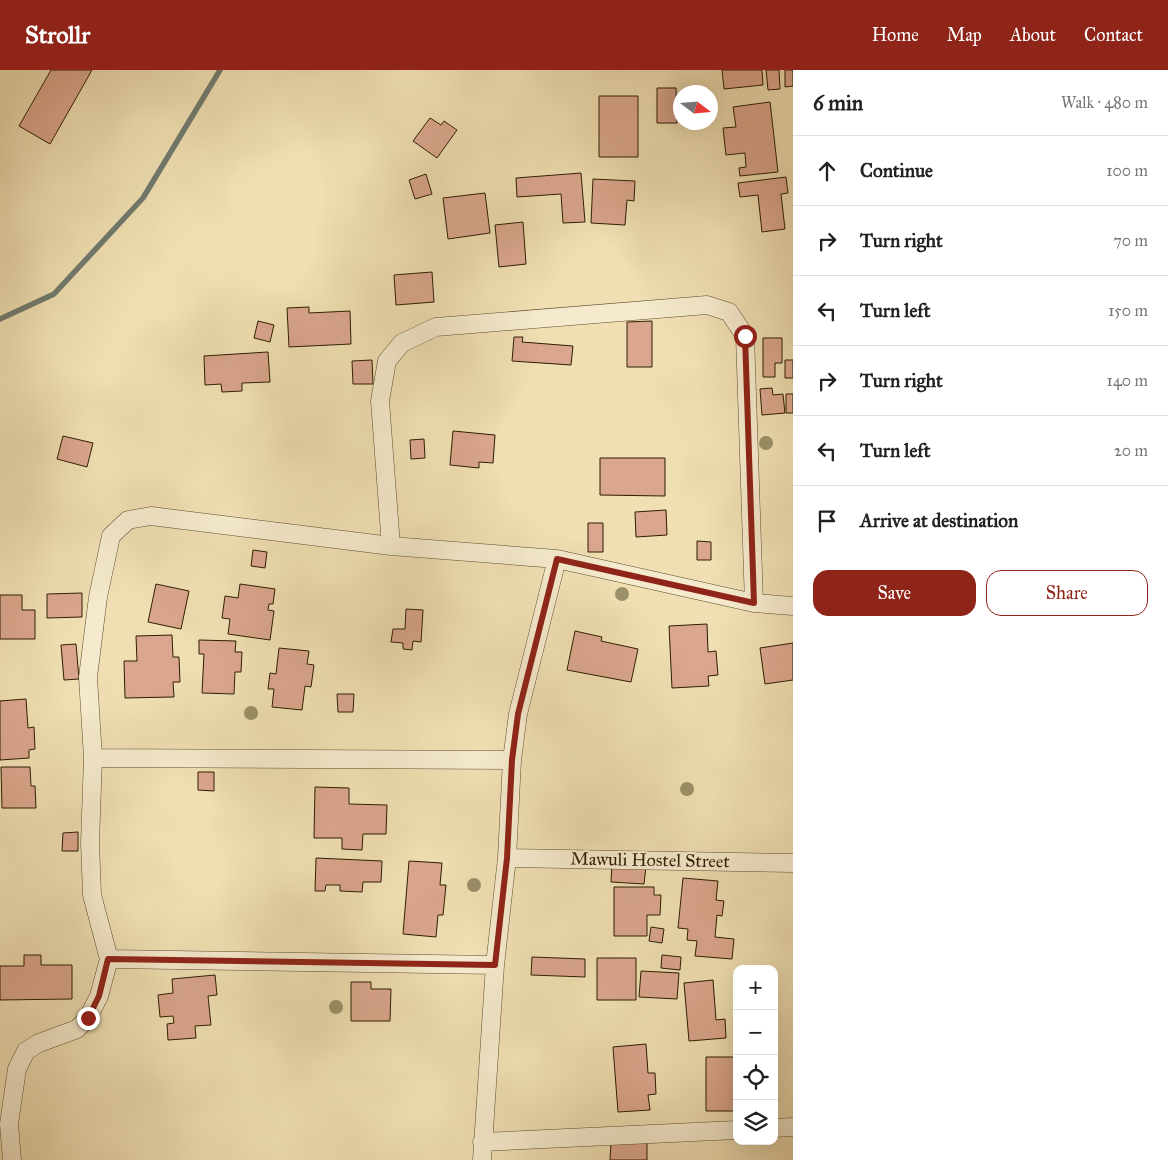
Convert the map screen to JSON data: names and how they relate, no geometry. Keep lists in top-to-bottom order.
{
  "streets": {
    "street": ["Mawuli Hostel Street"]
  },
  "north": "right",
  "page": {
    "header": "Strollr",
    "nav": [
      "Home",
      "Map",
      "About",
      "Contact"
    ],
    "heading": ["6 min", "Walk · 480 m"],
    "list": [
      ["Continue", "100 m"],
      ["Turn right", "70 m"],
      ["Turn left", "150 m"],
      ["Turn right", "140 m"],
      ["Turn left", "20 m"],
      "Arrive at destination"
    ],
    "buttons": ["Save", "Share"],
    "map_buttons": ["+", "−"]
  }
}
